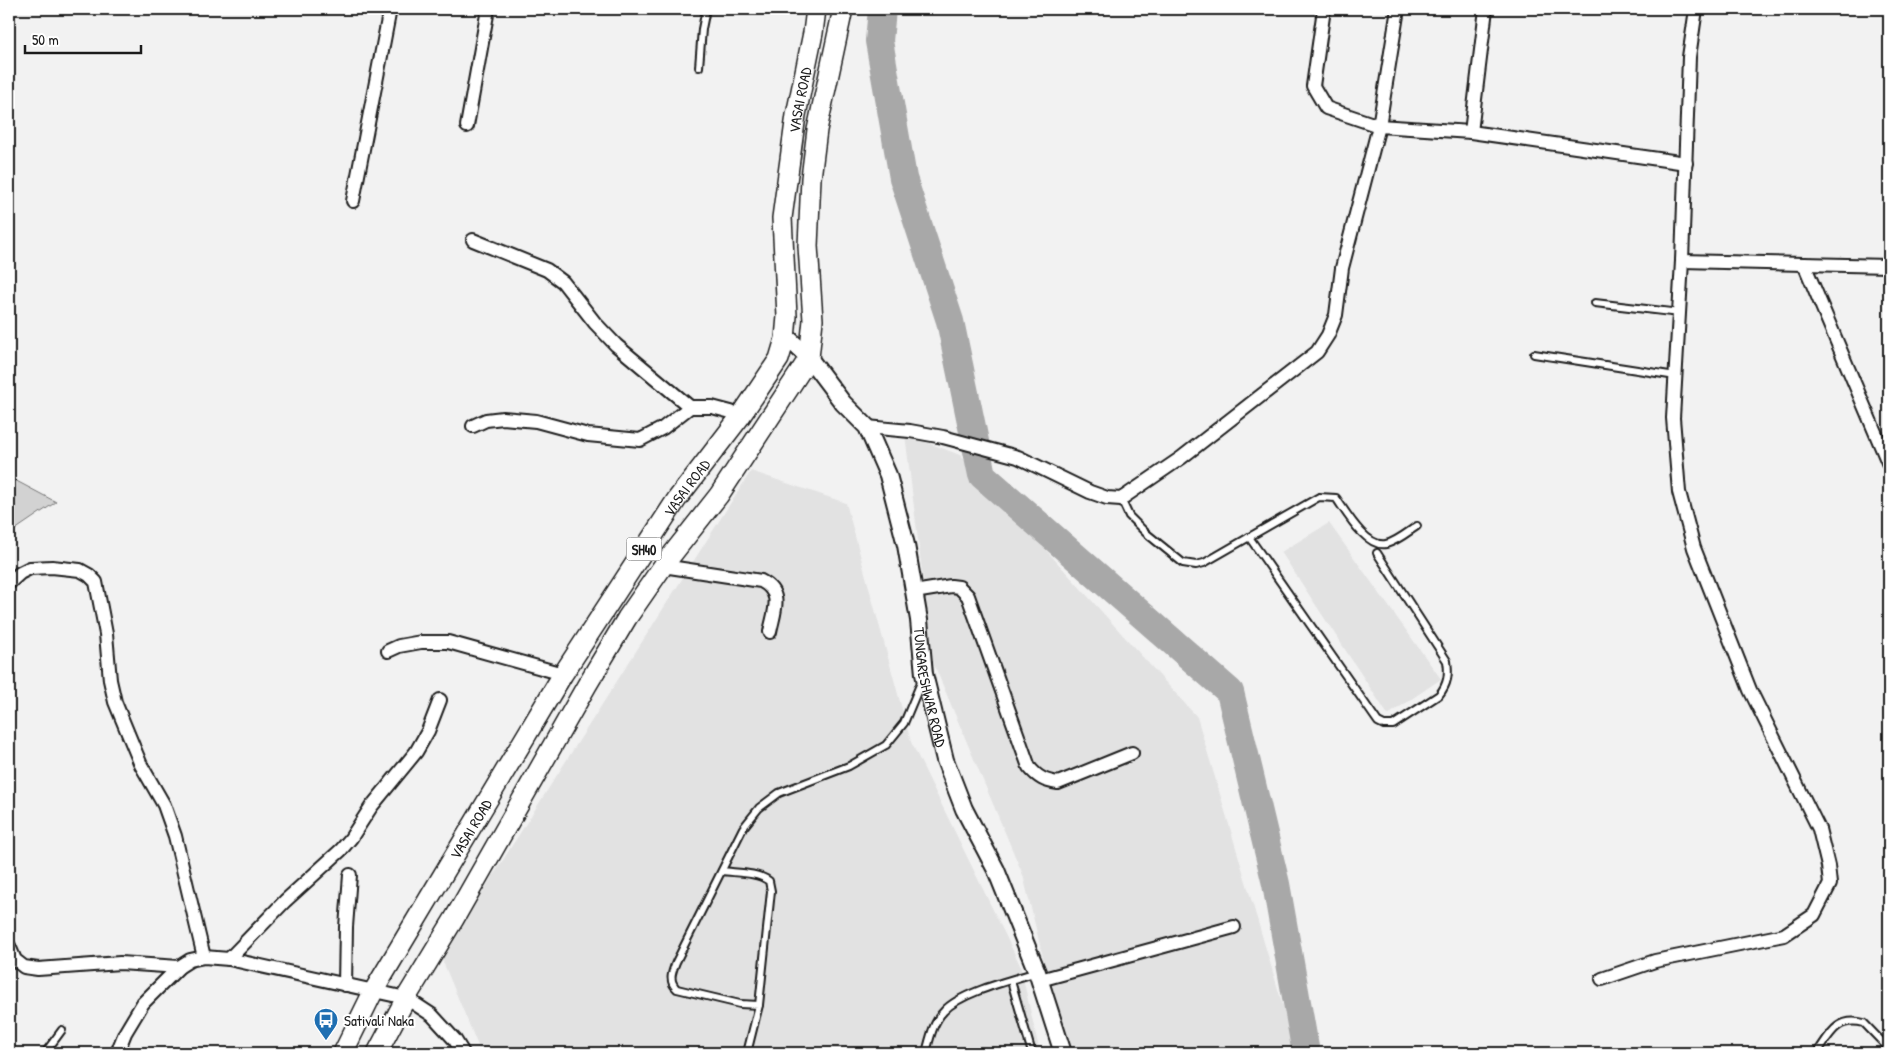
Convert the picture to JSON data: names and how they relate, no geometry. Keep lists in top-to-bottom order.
{
  "streets": {
    "main road": ["VASAI ROAD", "SH40"],
    "street": ["TUNGARESHWAR ROAD"]
  },
  "crossings": [
    ["VASAI ROAD", "TUNGARESHWAR ROAD"]
  ],
  "places": {
    "bus stop": ["Sativali Naka"]
  },
  "scale_bar": "50 m"
}
